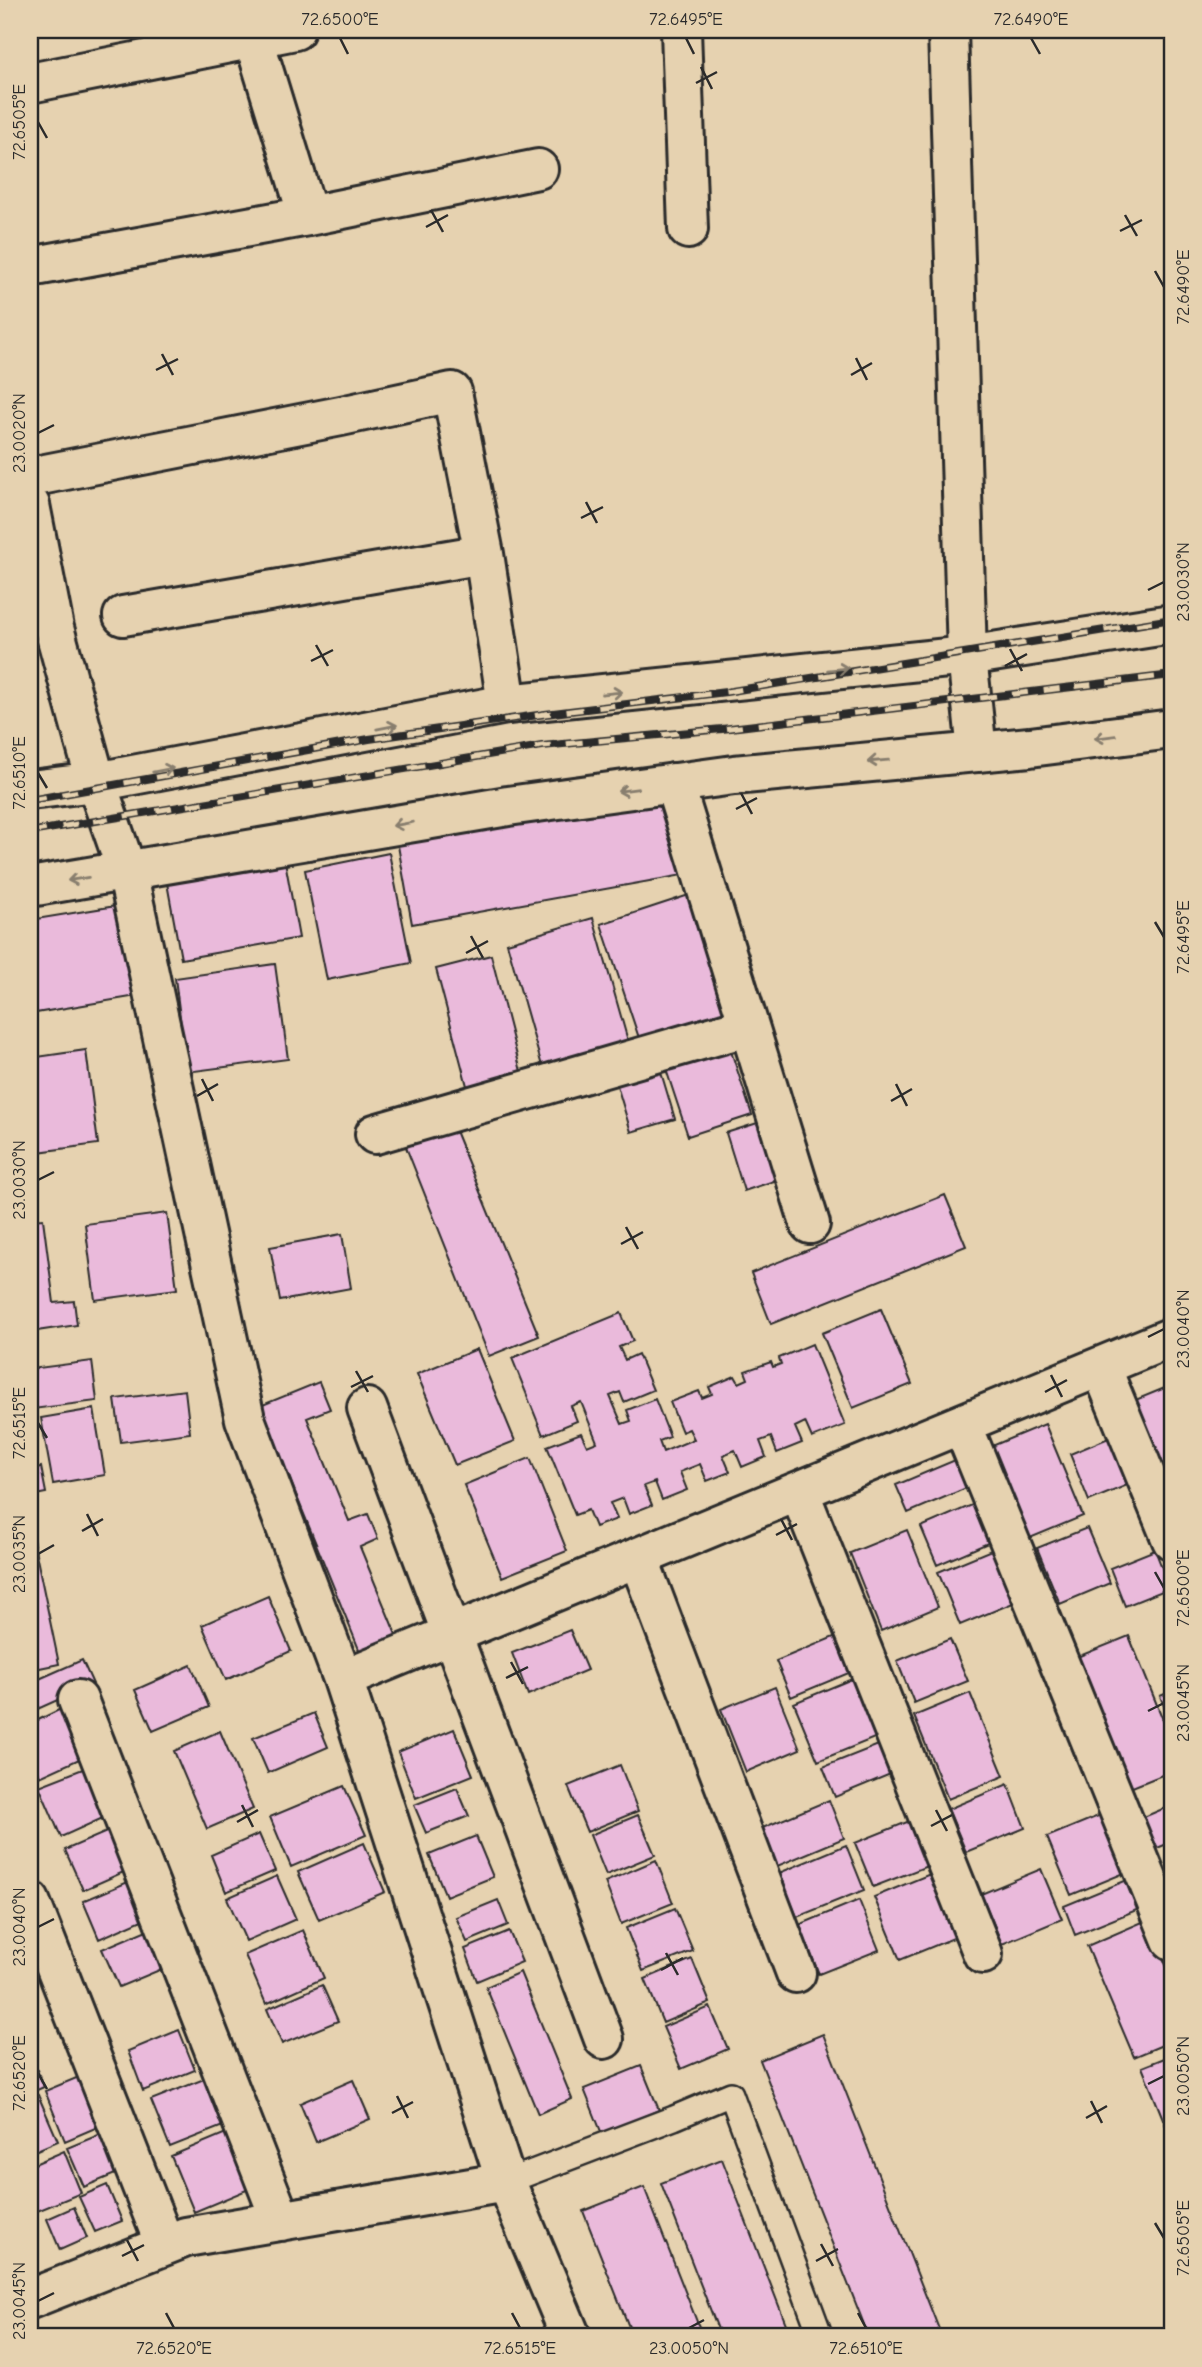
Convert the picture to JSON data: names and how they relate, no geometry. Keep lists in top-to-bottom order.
{
  "coordinates": [
    "72.6500°E",
    "72.6495°E",
    "72.6490°E",
    "72.6505°E",
    "23.0020°N",
    "23.0030°N",
    "72.6510°E",
    "23.0040°N",
    "72.6515°E",
    "23.0035°N",
    "23.0045°N",
    "72.6520°E",
    "23.0050°N"
  ]
}
